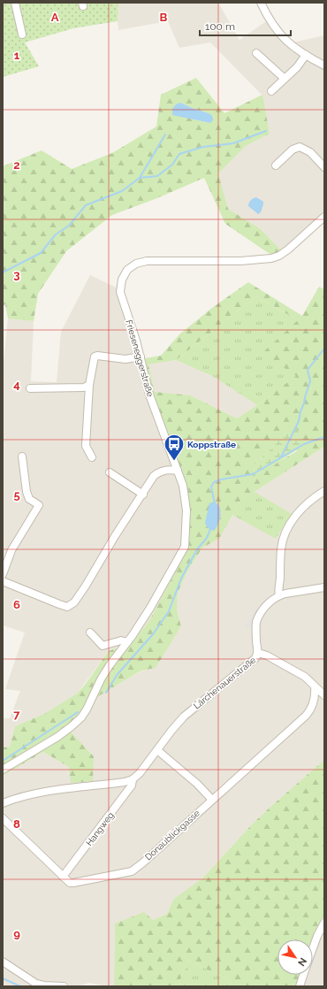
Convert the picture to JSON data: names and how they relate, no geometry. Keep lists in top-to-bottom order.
{
  "streets": {
    "street": [
      "Frieseneggerstraße",
      "Lärchenauerstraße",
      "Hangweg",
      "Donaublickgasse"
    ]
  },
  "crossings": [
    ["Lärchenauerstraße", "Hangweg"],
    ["Hangweg", "Donaublickgasse"]
  ],
  "places": {
    "bus stop": ["Koppstraße"]
  },
  "scale_bar": "100 m",
  "north": "bottom right",
  "grid": {
    "columns": ["A", "B"],
    "rows": [
      "1",
      "2",
      "3",
      "4",
      "5",
      "6",
      "7",
      "8",
      "9"
    ]
  }
}
